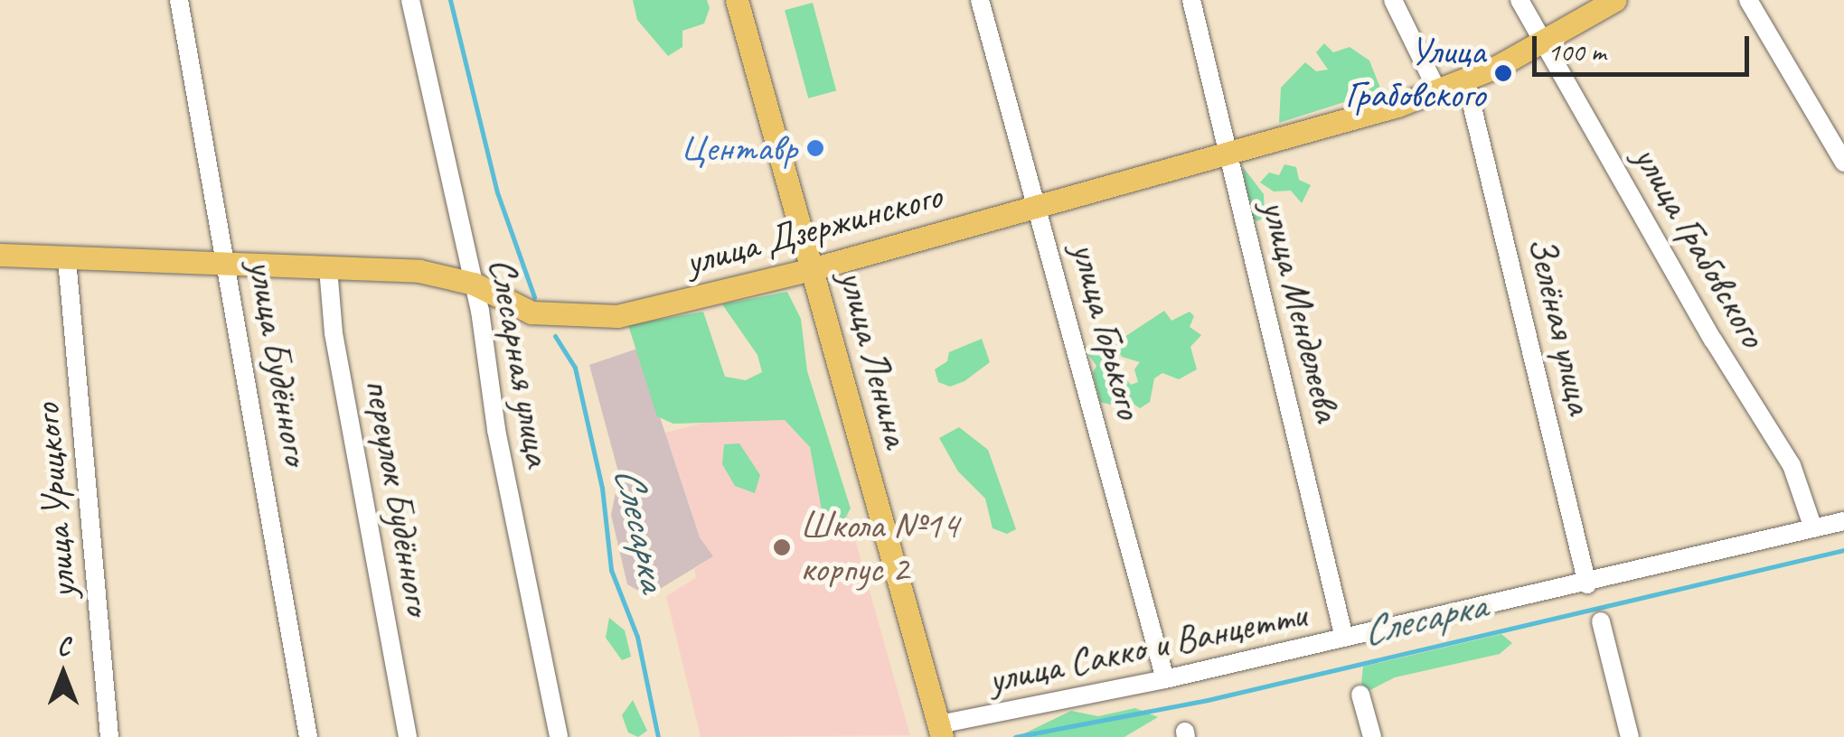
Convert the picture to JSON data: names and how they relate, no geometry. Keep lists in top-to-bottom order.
{
  "streets": {
    "main road": ["улица Дзержинского", "улица Ленина"],
    "street": [
      "улица Грабовского",
      "улица Менделеева",
      "Зелёная улица",
      "улица Горького",
      "улица Будённого",
      "Слесарная улица",
      "переулок Будённого",
      "улица Урицкого",
      "улица Сакко и Ванцетти"
    ]
  },
  "crossings": [
    ["улица Дзержинского", "улица Грабовского"],
    ["улица Дзержинского", "улица Менделеева"],
    ["улица Дзержинского", "Зелёная улица"],
    ["улица Дзержинского", "улица Горького"],
    ["улица Дзержинского", "улица Ленина"],
    ["улица Дзержинского", "улица Будённого"],
    ["улица Дзержинского", "Слесарная улица"],
    ["улица Дзержинского", "переулок Будённого"],
    ["улица Дзержинского", "улица Урицкого"],
    ["улица Грабовского", "улица Сакко и Ванцетти"],
    ["улица Менделеева", "улица Сакко и Ванцетти"],
    ["Зелёная улица", "улица Сакко и Ванцетти"],
    ["улица Горького", "улица Сакко и Ванцетти"],
    ["улица Ленина", "улица Сакко и Ванцетти"]
  ],
  "water": ["Слесарка"],
  "places": ["Улица Грабовского", "Центавр", "Школа №14 корпус 2"],
  "scale_bar": "100 m",
  "north": "top"
}
